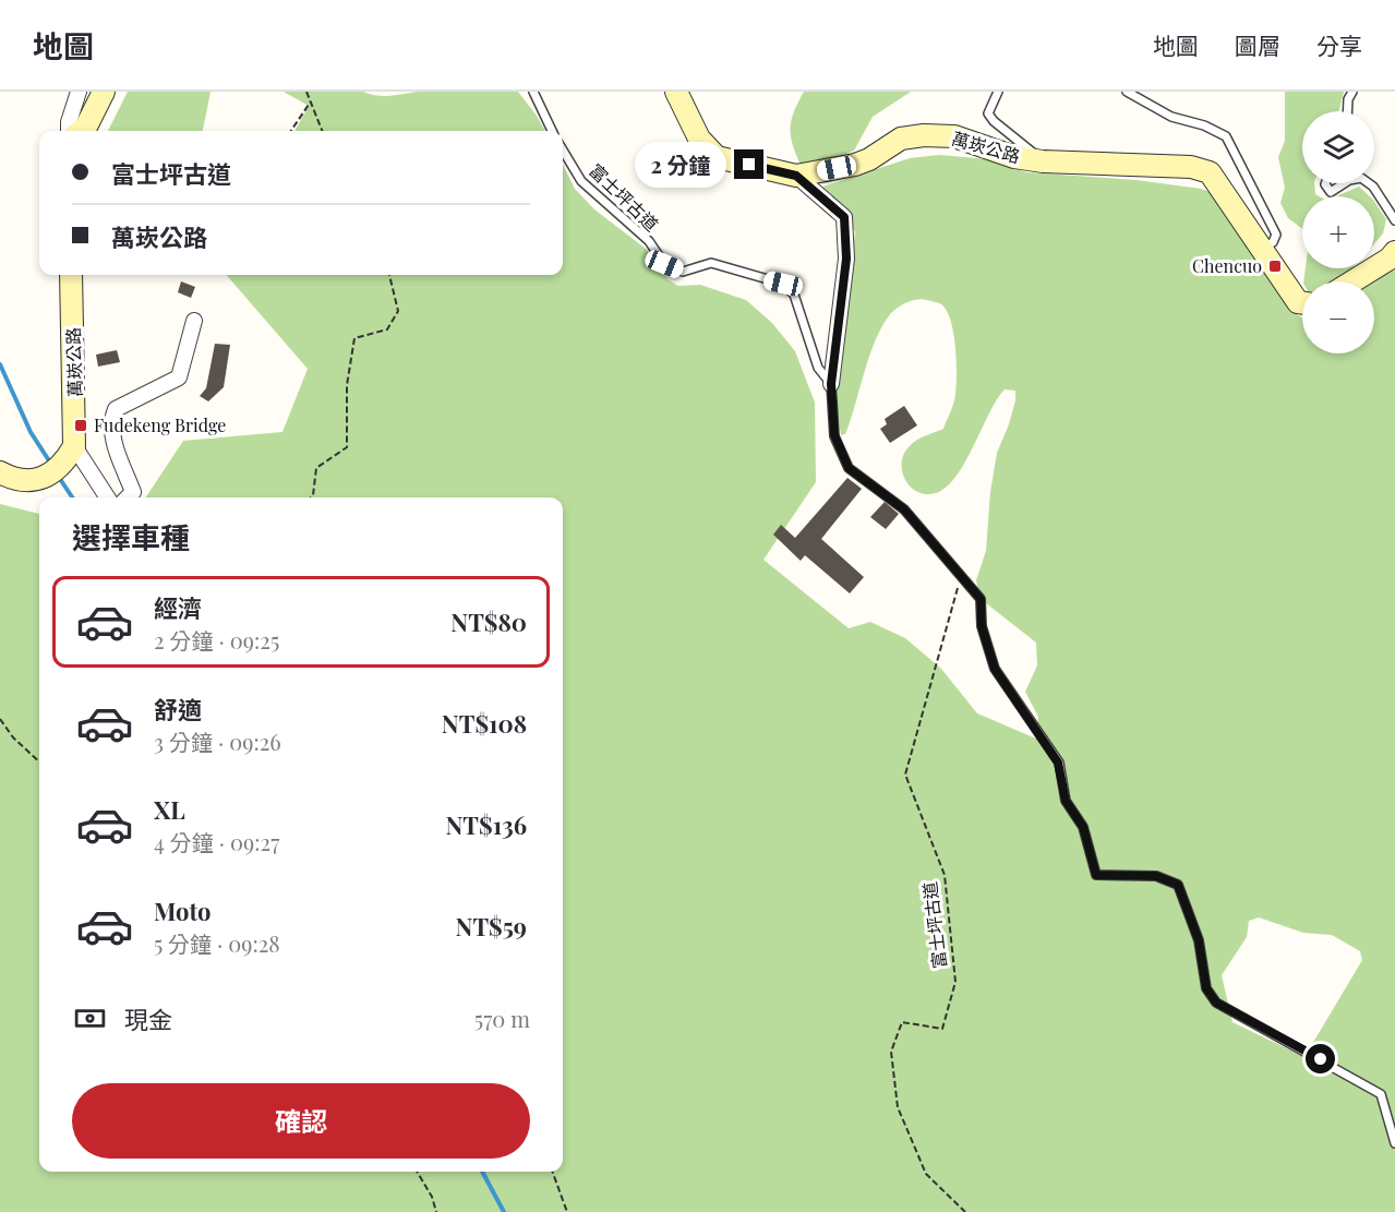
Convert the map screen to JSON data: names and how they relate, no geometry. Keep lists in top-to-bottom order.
{
  "streets": {
    "street": ["萬崁公路"],
    "lane": ["富士坪古道"]
  },
  "places": {
    "transit": ["Chencuo", "Fudekeng Bridge"]
  },
  "page": {
    "header": "地圖",
    "nav": ["地圖", "圖層", "分享"],
    "map_buttons": ["+", "−"],
    "banner": ["富士坪古道", "萬崁公路"],
    "bubble": "2 分鐘",
    "heading": "選擇車種",
    "list": [
      {
        "name": "經濟",
        "note": "2 分鐘 · 09:25",
        "value": "NT$80"
      },
      {
        "name": "舒適",
        "note": "3 分鐘 · 09:26",
        "value": "NT$108"
      },
      {
        "name": "XL",
        "note": "4 分鐘 · 09:27",
        "value": "NT$136"
      },
      {
        "name": "Moto",
        "note": "5 分鐘 · 09:28",
        "value": "NT$59"
      }
    ],
    "pay": ["現金", "570 m"],
    "buttons": "確認"
  }
}
